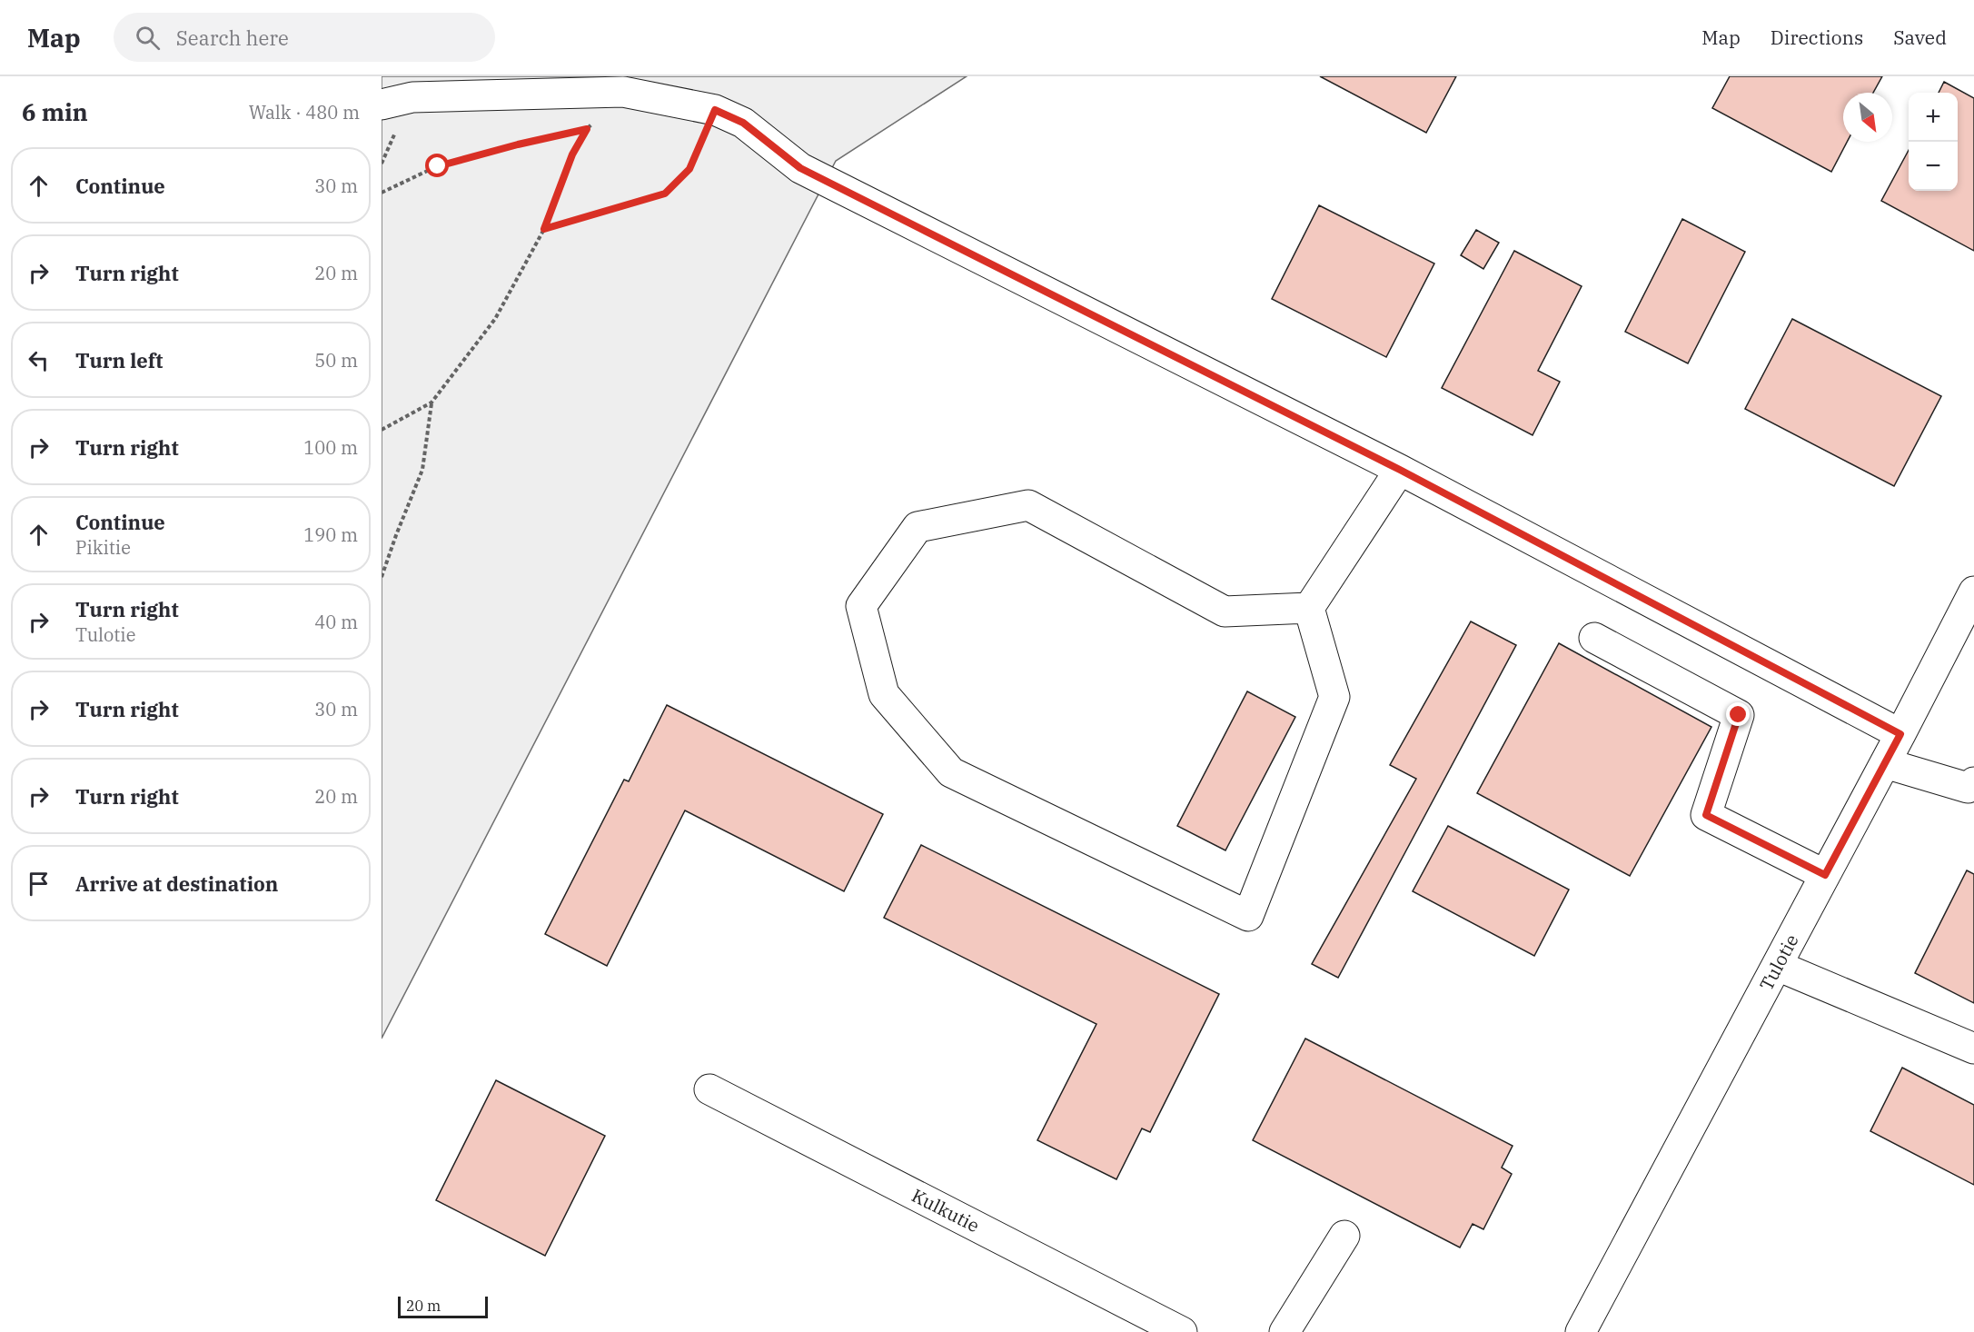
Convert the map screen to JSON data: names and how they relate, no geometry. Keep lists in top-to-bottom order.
{
  "streets": {
    "street": ["Tulotie", "Kulkutie"]
  },
  "scale_bar": "20 m",
  "north": "bottom right",
  "page": {
    "header": "Map",
    "search": "Search here",
    "nav": ["Map", "Directions", "Saved"],
    "heading": ["6 min", "Walk · 480 m"],
    "map_buttons": ["+", "−"],
    "list": [
      ["Continue", "30 m"],
      ["Turn right", "20 m"],
      ["Turn left", "50 m"],
      ["Turn right", "100 m"],
      ["Continue", "Pikitie", "190 m"],
      ["Turn right", "Tulotie", "40 m"],
      ["Turn right", "30 m"],
      ["Turn right", "20 m"],
      "Arrive at destination"
    ],
    "scale": "20 m"
  }
}
